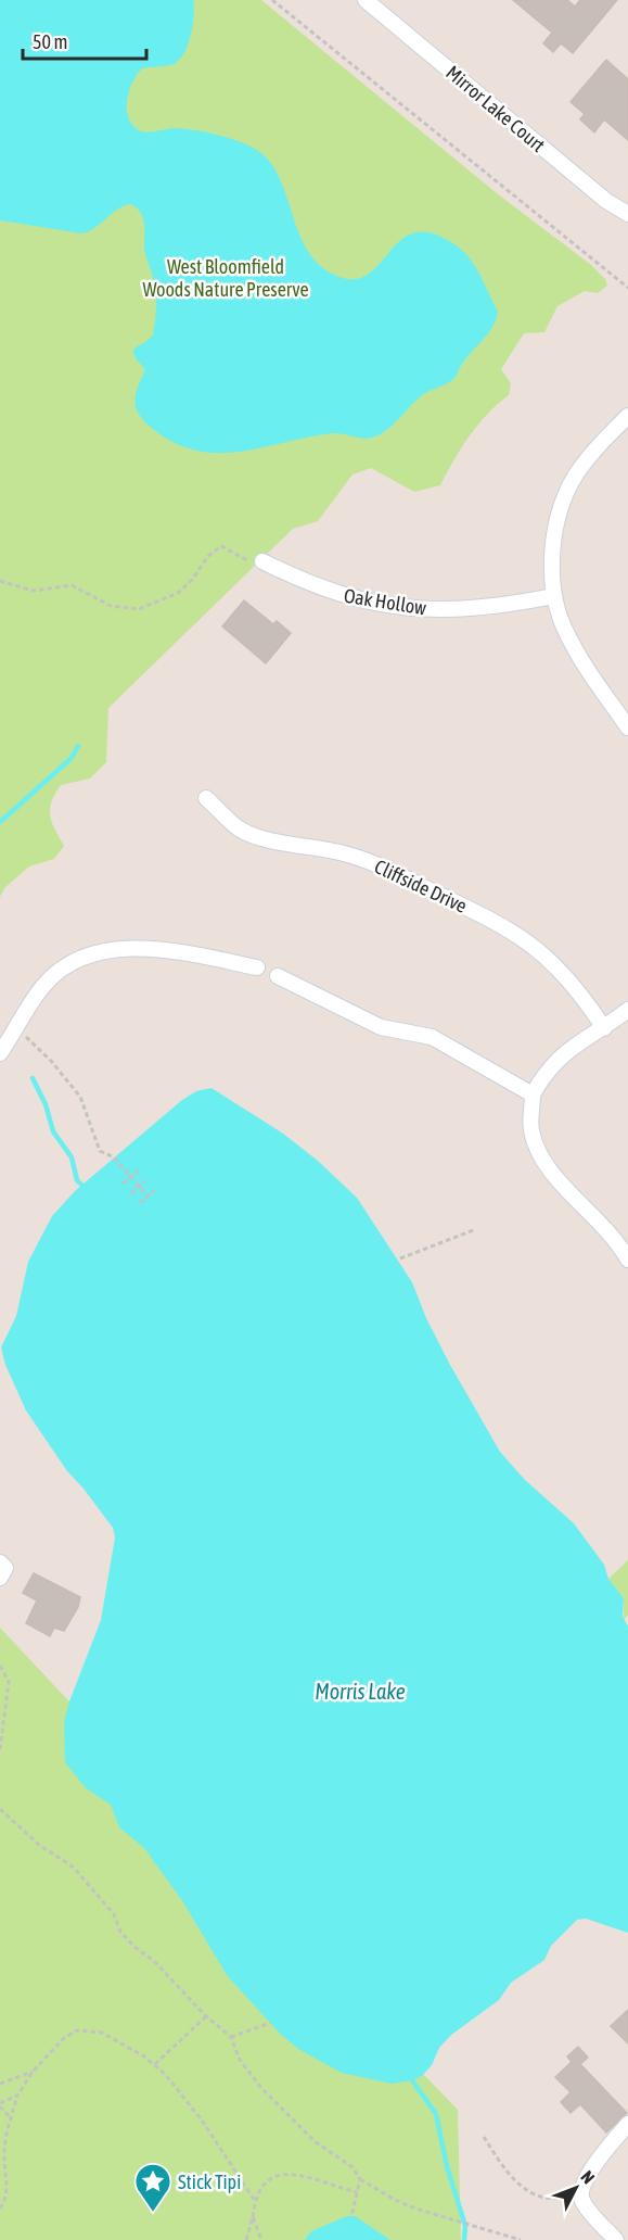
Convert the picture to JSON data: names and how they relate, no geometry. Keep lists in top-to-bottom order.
{
  "streets": {
    "street": ["Mirror Lake Court", "Oak Hollow", "Cliffside Drive"]
  },
  "water": ["Morris Lake"],
  "parks": ["West Bloomfield Woods Nature Preserve"],
  "places": {
    "place": ["Stick Tipi"]
  },
  "scale_bar": "50 m",
  "north": "top right"
}
